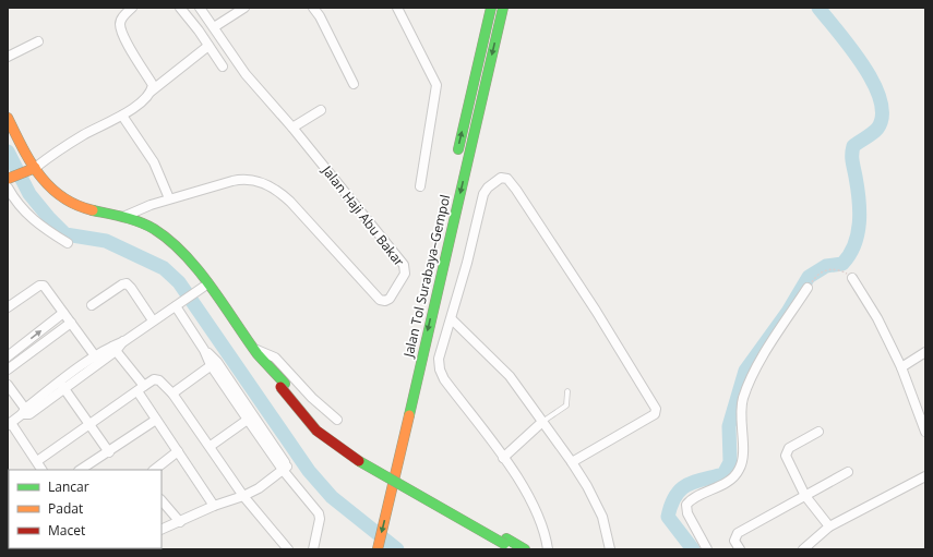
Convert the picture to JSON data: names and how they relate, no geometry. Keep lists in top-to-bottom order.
{
  "streets": {
    "main road": ["Jalan Tol Surabaya–Gempol"],
    "street": ["Jalan Haji Abu Bakar"]
  },
  "legend": ["Lancar", "Padat", "Macet"]
}
